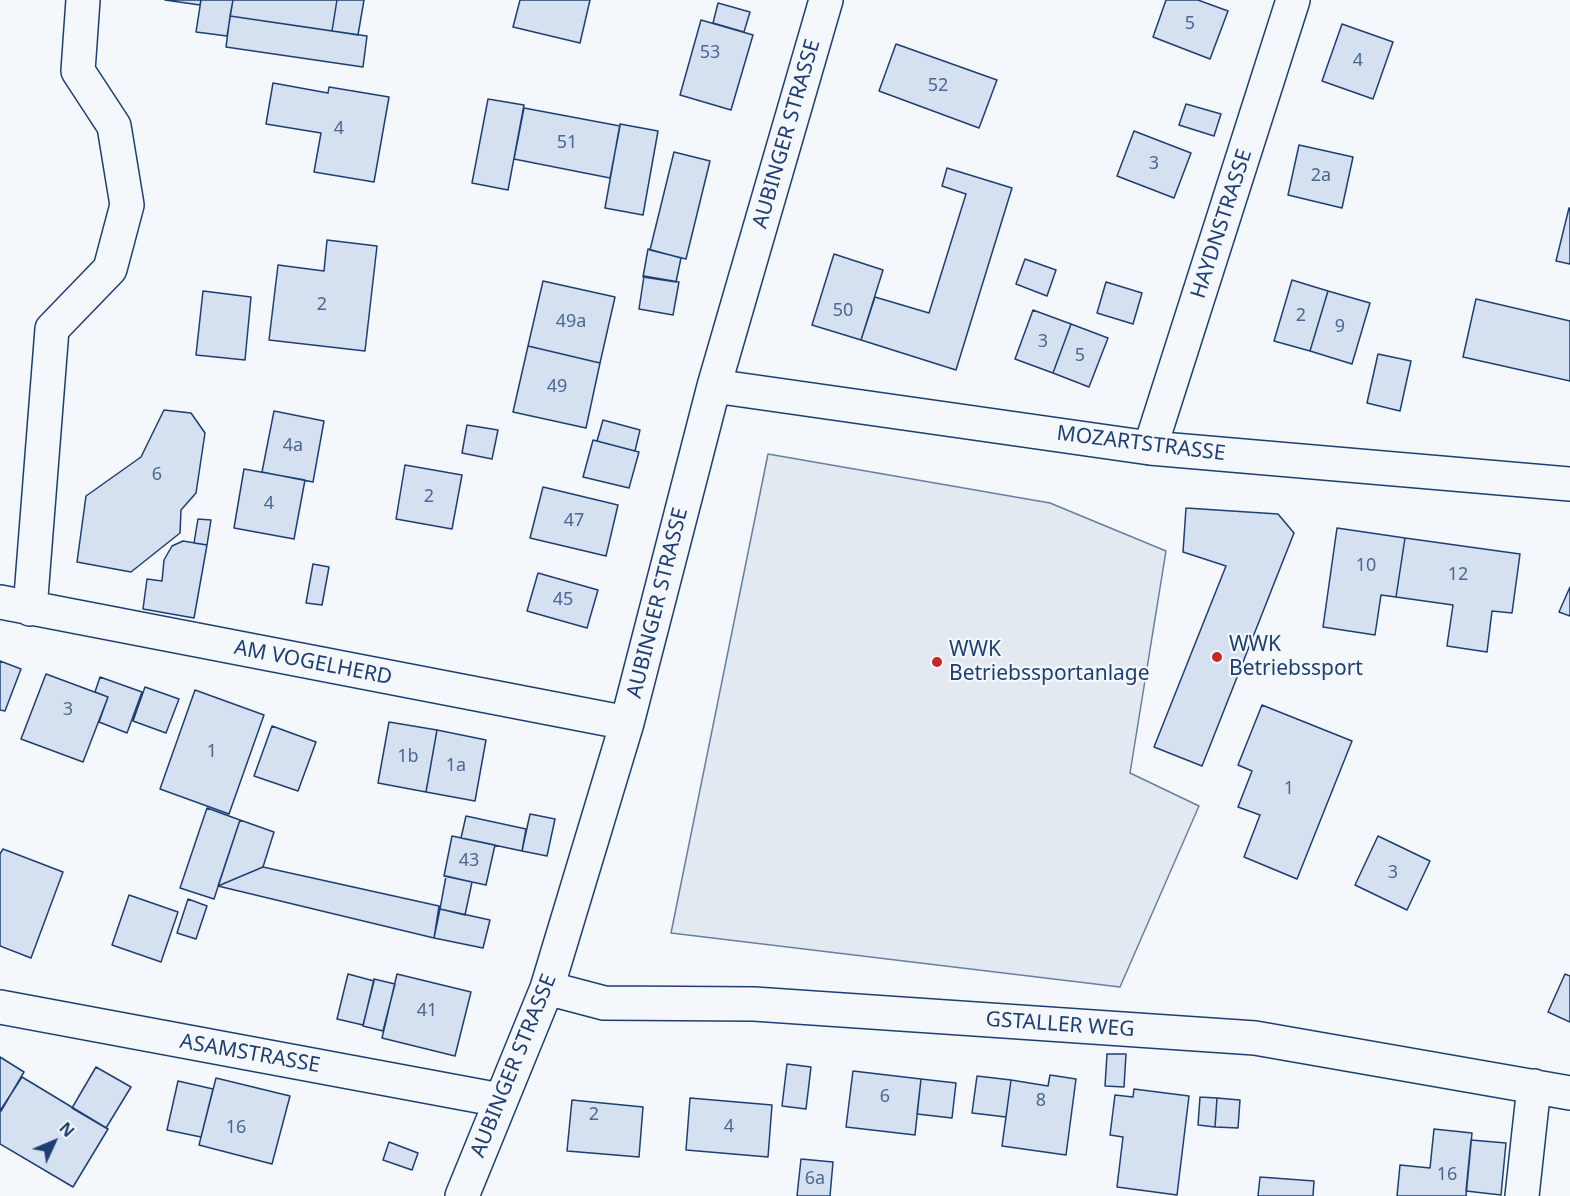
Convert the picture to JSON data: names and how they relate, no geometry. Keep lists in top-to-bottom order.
{
  "streets": {
    "street": [
      "AUBINGER STRASSE",
      "HAYDNSTRASSE",
      "MOZARTSTRASSE",
      "AM VOGELHERD",
      "GSTALLER WEG",
      "ASAMSTRASSE"
    ]
  },
  "crossings": [
    ["AUBINGER STRASSE", "MOZARTSTRASSE"],
    ["AUBINGER STRASSE", "AM VOGELHERD"],
    ["AUBINGER STRASSE", "GSTALLER WEG"],
    ["AUBINGER STRASSE", "ASAMSTRASSE"],
    ["HAYDNSTRASSE", "MOZARTSTRASSE"]
  ],
  "places": ["WWK Betriebssport", "WWK Betriebssportanlage"],
  "house_numbers": [
    "5",
    "53",
    "4",
    "52",
    "4",
    "51",
    "3",
    "2a",
    "2",
    "50",
    "2",
    "49a",
    "9",
    "3",
    "5",
    "49",
    "4a",
    "6",
    "2",
    "4",
    "47",
    "10",
    "12",
    "45",
    "3",
    "1",
    "1b",
    "1a",
    "1",
    "43",
    "3",
    "41",
    "6",
    "8",
    "2",
    "4",
    "16",
    "16",
    "6a"
  ],
  "north": "top right"
}
